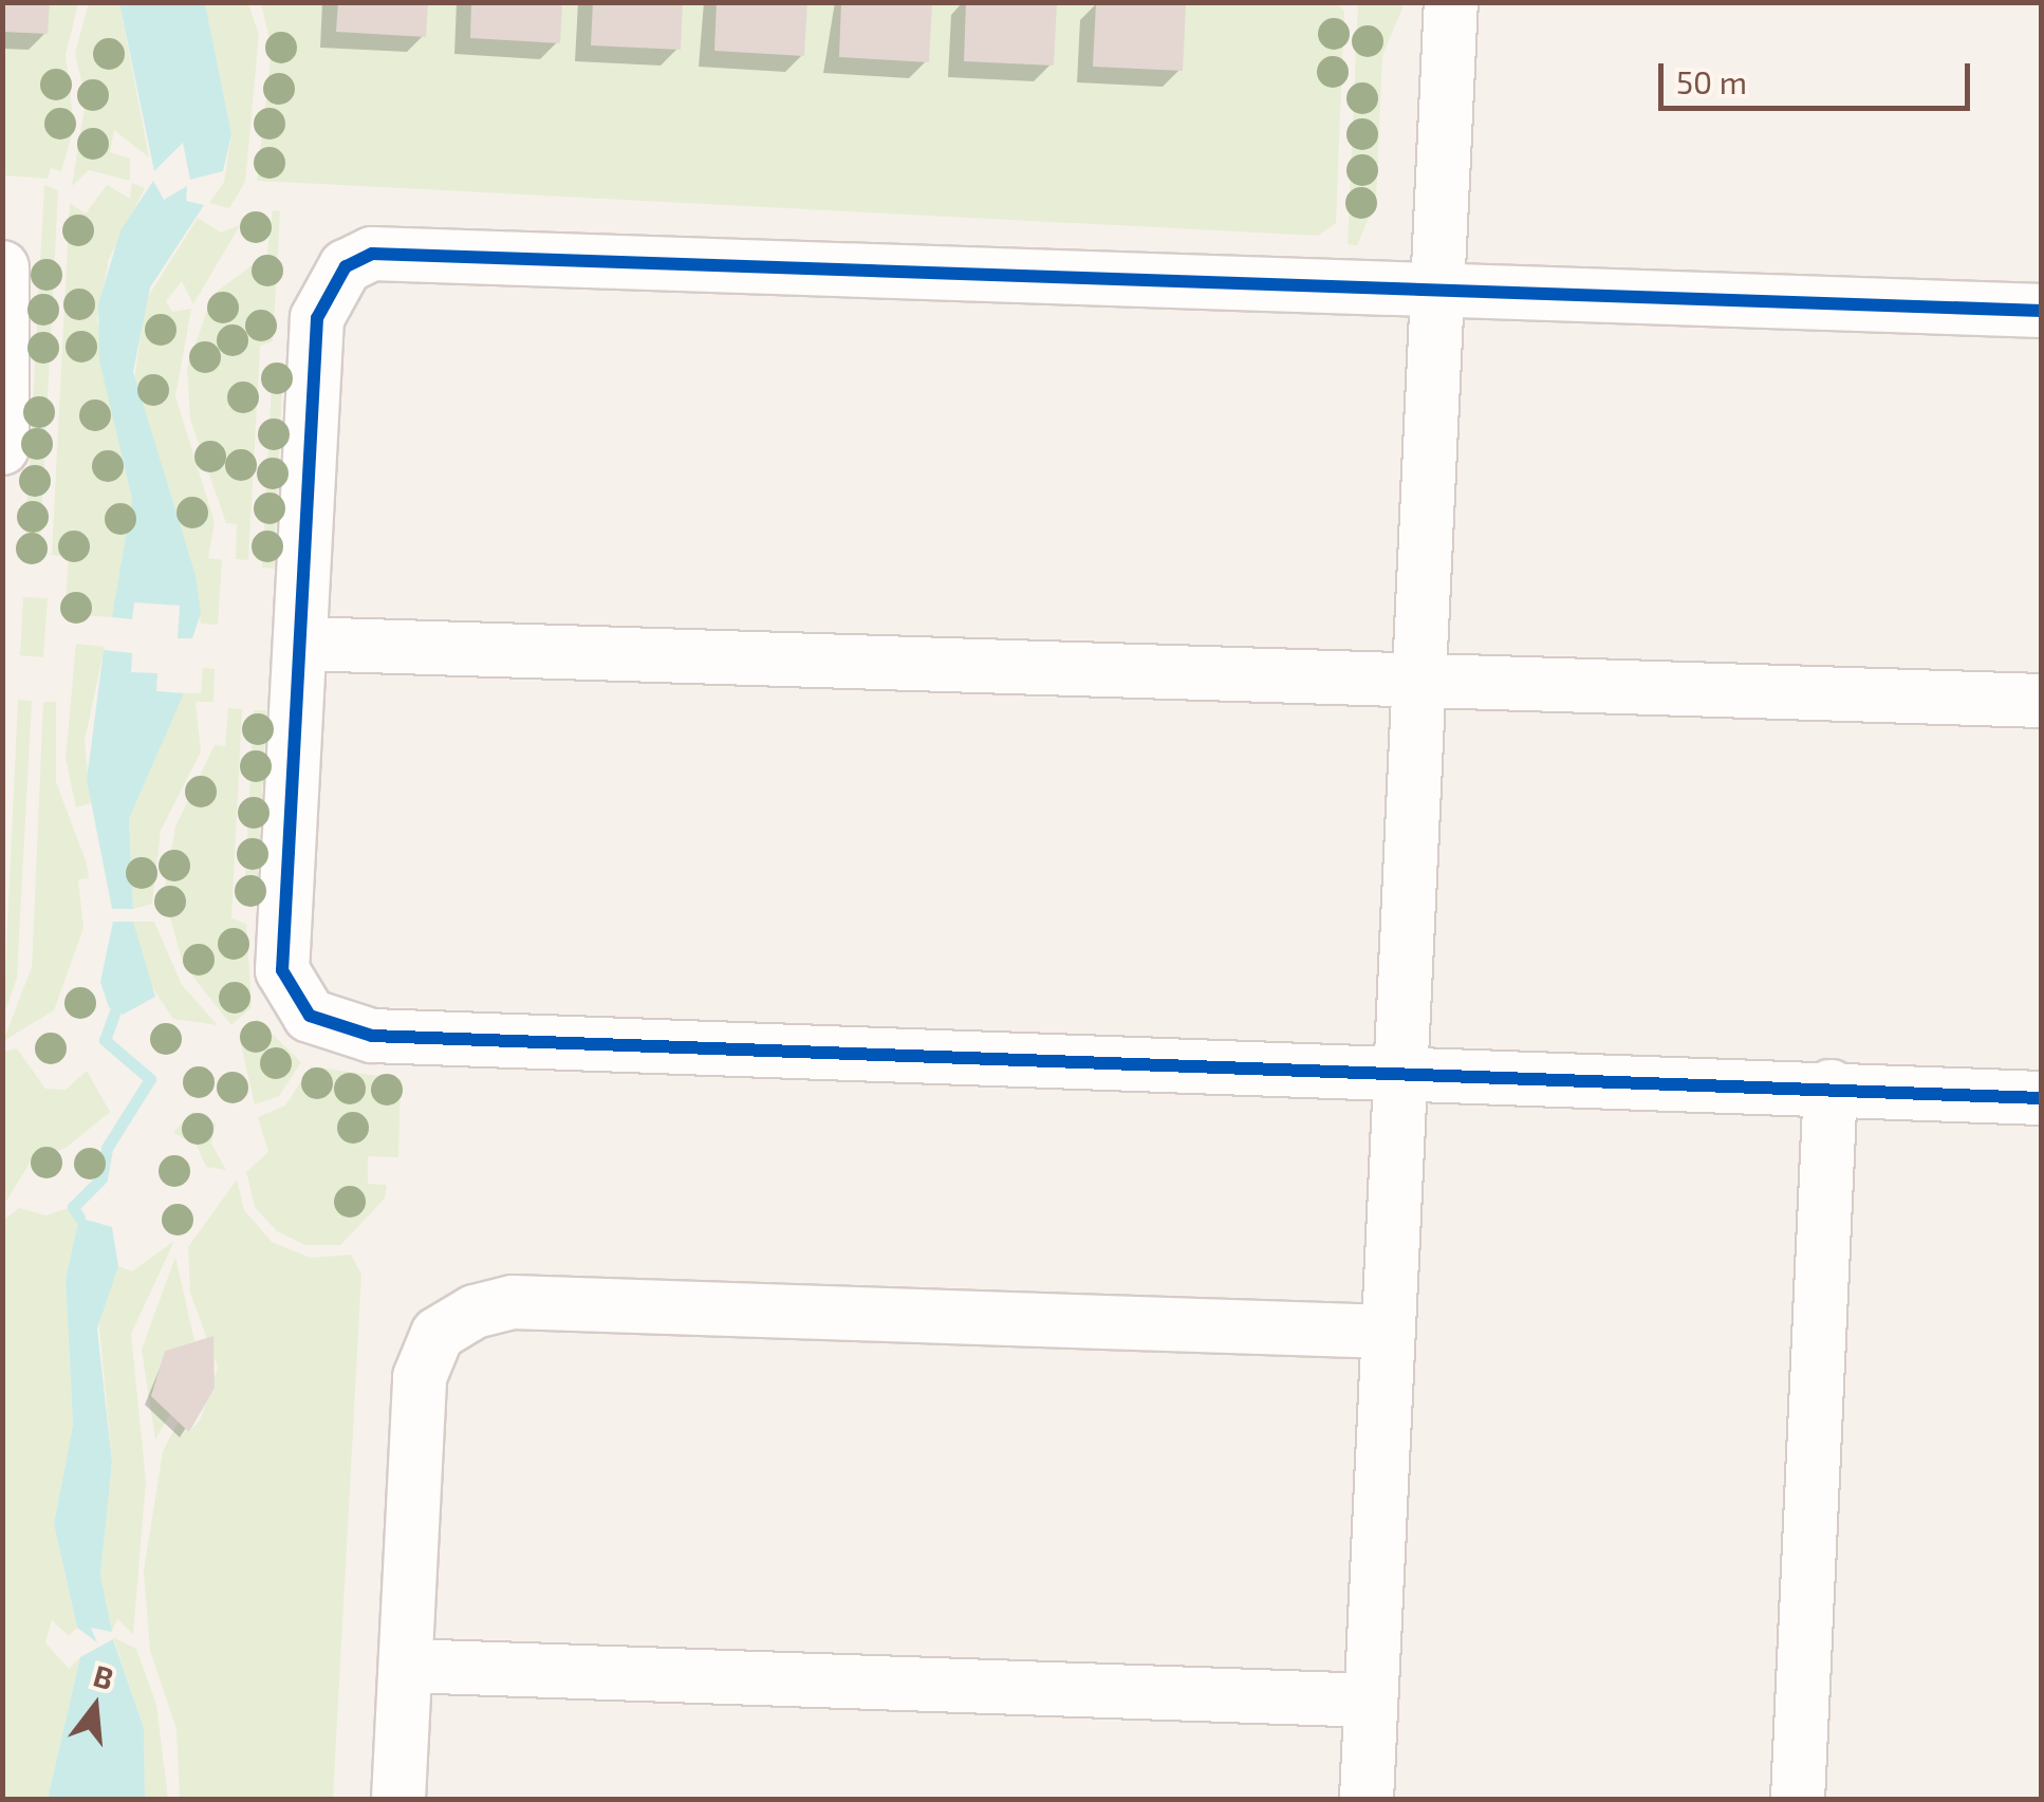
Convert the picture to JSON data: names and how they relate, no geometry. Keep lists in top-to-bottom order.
{
  "scale_bar": "50 m",
  "north": "top"
}
